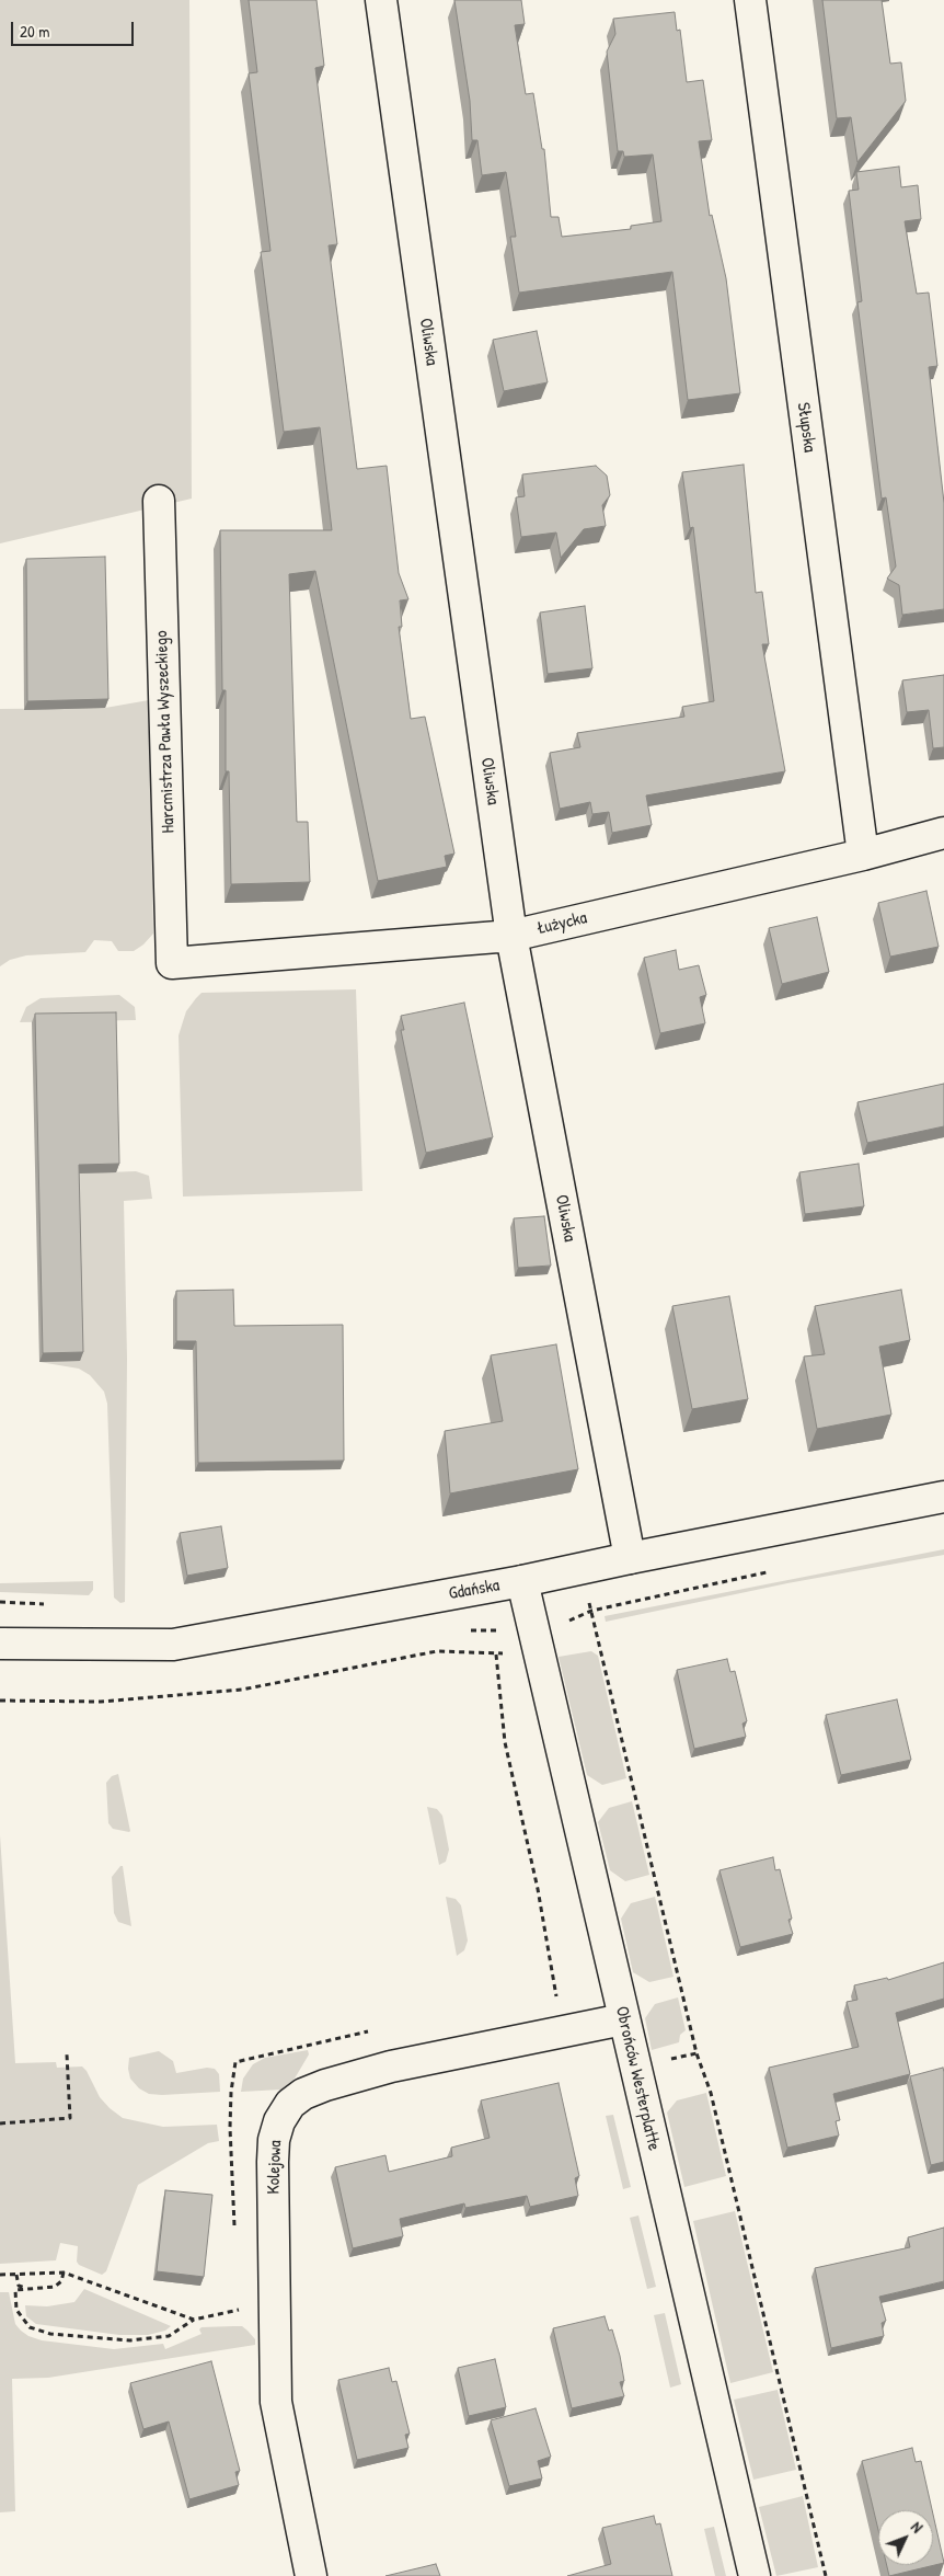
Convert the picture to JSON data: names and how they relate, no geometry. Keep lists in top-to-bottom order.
{
  "streets": {
    "street": [
      "Oliwska",
      "Słupska",
      "Harcmistrza Pawła Wyszeckiego",
      "Łużycka",
      "Gdańska",
      "Obrońców Westerplatte",
      "Kolejowa"
    ]
  },
  "crossings": [
    ["Oliwska", "Łużycka"],
    ["Oliwska", "Gdańska"],
    ["Słupska", "Łużycka"],
    ["Harcmistrza Pawła Wyszeckiego", "Łużycka"],
    ["Gdańska", "Obrońców Westerplatte"],
    ["Obrońców Westerplatte", "Kolejowa"]
  ],
  "scale_bar": "20 m",
  "north": "top right"
}
